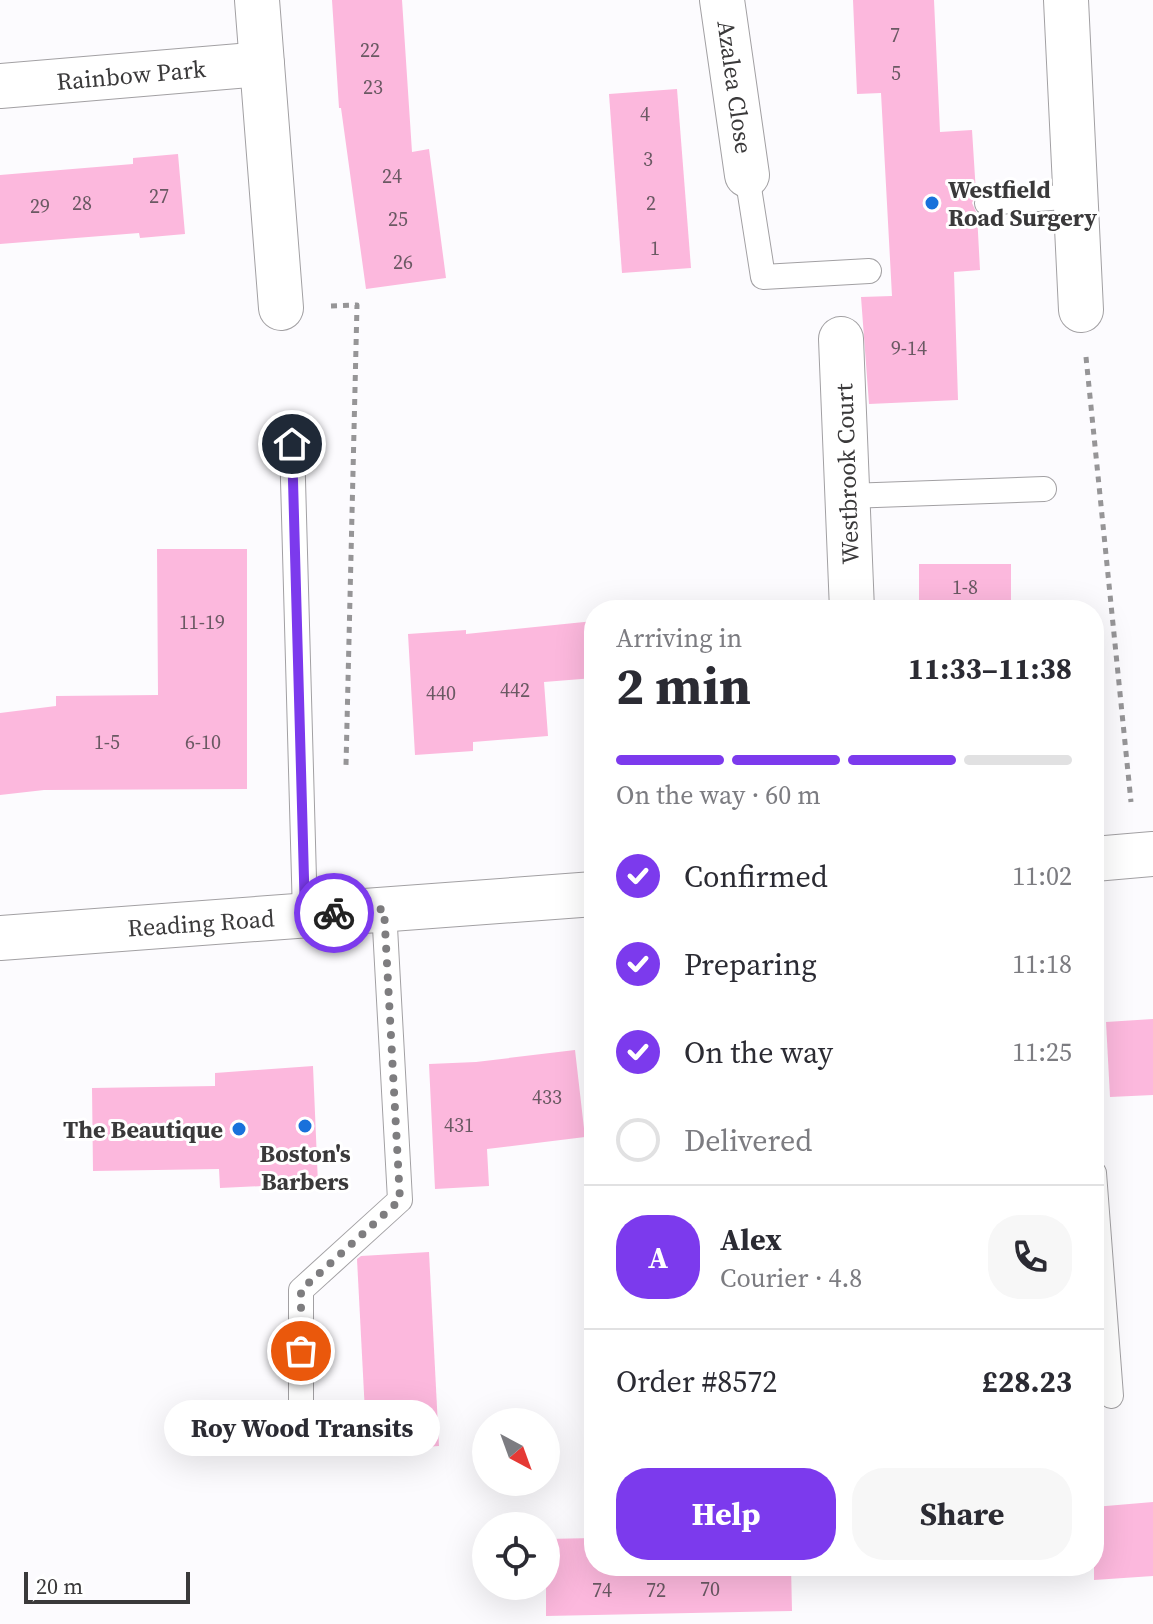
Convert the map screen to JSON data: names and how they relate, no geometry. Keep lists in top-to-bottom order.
{
  "streets": {
    "street": [
      "Rainbow Park",
      "Azalea Close",
      "Westbrook Court",
      "Reading Road"
    ]
  },
  "places": [
    "Westfield Road Surgery",
    "Boston's Barbers",
    "The Beautique",
    "Roy Wood Transits"
  ],
  "house_numbers": [
    "7",
    "22",
    "5",
    "23",
    "4",
    "3",
    "24",
    "27",
    "28",
    "2",
    "29",
    "25",
    "1",
    "26",
    "9-14",
    "1-8",
    "11-19",
    "442",
    "440",
    "1-5",
    "6-10",
    "433",
    "431",
    "70",
    "74",
    "72"
  ],
  "scale_bar": "20 m",
  "north": "bottom right",
  "page": {
    "heading": ["2 min", "Arriving in", "11:33–11:38"],
    "panel": [
      "Alex",
      "Courier · 4.8",
      "Order #8572",
      "£28.23"
    ],
    "bar": "On the way · 60 m",
    "list": [
      ["Confirmed", "11:02"],
      ["Preparing", "11:18"],
      ["On the way", "11:25"],
      "Delivered"
    ],
    "round": "A",
    "bubble": "Roy Wood Transits",
    "buttons": ["Help", "Share"],
    "scale": "20 m"
  }
}
